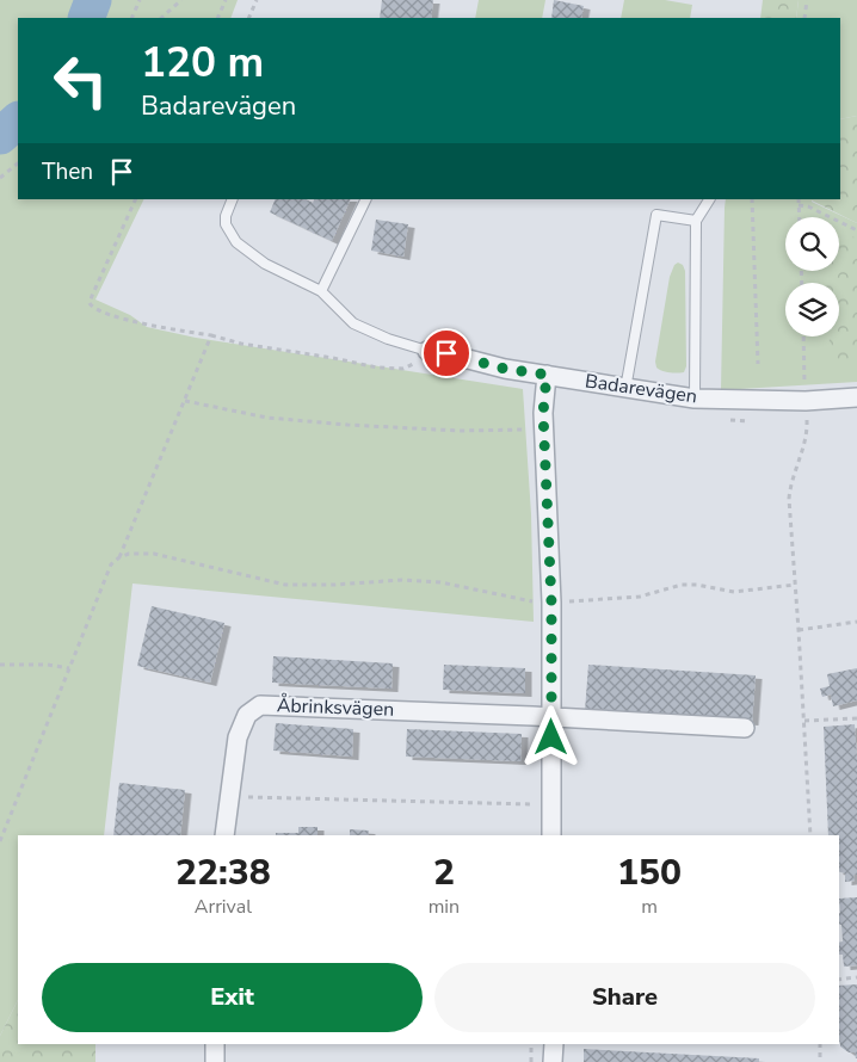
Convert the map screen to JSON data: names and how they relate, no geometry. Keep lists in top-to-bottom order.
{
  "streets": {
    "street": ["Badarevägen", "Åbrinksvägen"]
  },
  "page": {
    "turn": ["120 m", "Badarevägen"],
    "then": "Then",
    "eta": [
      "22:38",
      "Arrival",
      "2",
      "min",
      "150",
      "m"
    ],
    "buttons": ["Exit", "Share"]
  }
}
